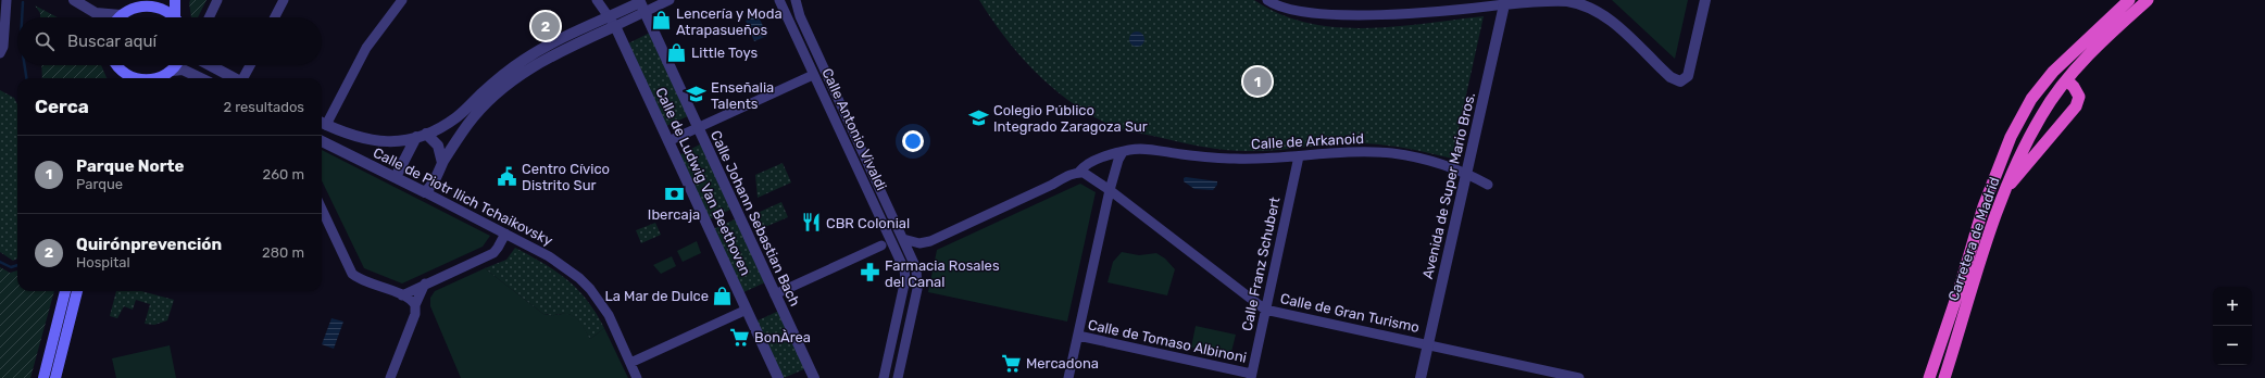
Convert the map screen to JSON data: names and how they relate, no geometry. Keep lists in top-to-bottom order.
{
  "streets": {
    "highway": ["Carretera de Madrid"],
    "street": [
      "Calle Antonio Vivaldi",
      "Calle de Arkanoid",
      "Calle de Ludwig Van Beethoven",
      "Avenida de Super Mario Bros.",
      "Calle de Piotr Ilich Tchaikovsky",
      "Calle Johann Sebastian Bach",
      "Calle Franz Schubert",
      "Calle de Gran Turismo",
      "Calle de Tomaso Albinoni"
    ]
  },
  "crossings": [
    ["Calle de Arkanoid", "Avenida de Super Mario Bros."],
    ["Calle de Arkanoid", "Calle Franz Schubert"],
    ["Calle de Arkanoid", "Calle de Gran Turismo"],
    ["Calle de Ludwig Van Beethoven", "Calle de Piotr Ilich Tchaikovsky"],
    ["Avenida de Super Mario Bros.", "Calle de Gran Turismo"],
    ["Calle Franz Schubert", "Calle de Gran Turismo"],
    ["Calle Franz Schubert", "Calle de Tomaso Albinoni"]
  ],
  "places": {
    "shop": ["Lencería y Moda Atrapasueños", "Little Toys", "La Mar de Dulce"],
    "school or university": ["Enseñalia Talents", "Colegio Público Integrado Zaragoza Sur"],
    "public building": ["Centro Cívico Distrito Sur"],
    "bank": ["Ibercaja"],
    "restaurant": ["CBR Colonial"],
    "pharmacy": ["Farmacia Rosales del Canal"],
    "supermarket": ["BonÀrea", "Mercadona"]
  },
  "page": {
    "pins": ["2", "1"],
    "search": "Buscar aquí",
    "heading": ["Cerca", "2 resultados"],
    "list": [
      {
        "mark": "1",
        "name": "Parque Norte",
        "note": "Parque",
        "value": "260 m"
      },
      {
        "mark": "2",
        "name": "Quirónprevención",
        "note": "Hospital",
        "value": "280 m"
      }
    ],
    "map_buttons": ["+", "−"]
  }
}
